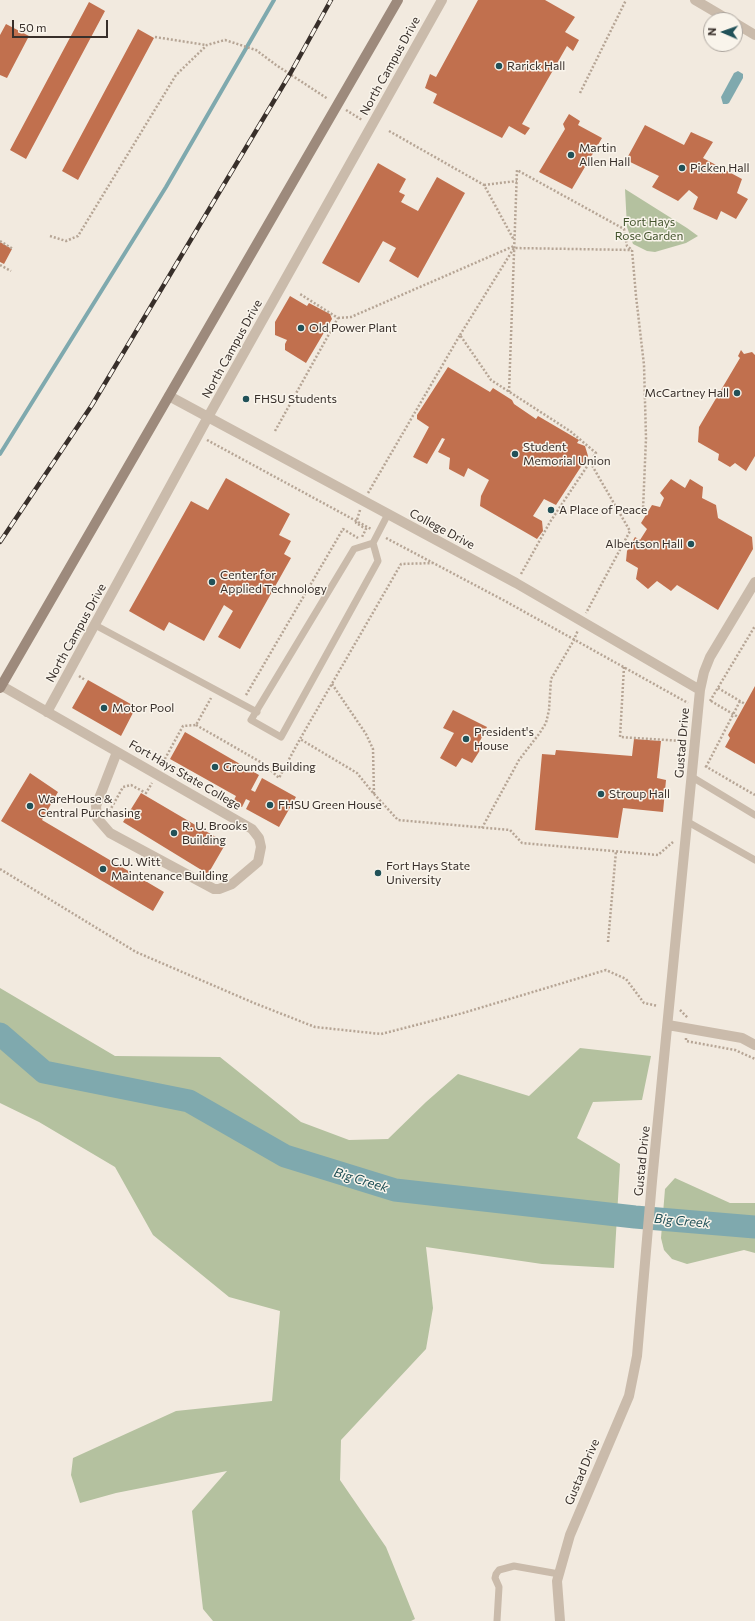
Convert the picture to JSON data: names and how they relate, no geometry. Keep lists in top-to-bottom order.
{
  "streets": {
    "street": [
      "North Campus Drive",
      "College Drive",
      "Gustad Drive",
      "Fort Hays State College"
    ]
  },
  "crossings": [
    ["North Campus Drive", "College Drive"],
    ["North Campus Drive", "Fort Hays State College"],
    ["College Drive", "Gustad Drive"]
  ],
  "water": ["Big Creek"],
  "parks": ["Fort Hays Rose Garden"],
  "places": [
    "Rarick Hall",
    "Martin Allen Hall",
    "Picken Hall",
    "Old Power Plant",
    "McCartney Hall",
    "FHSU Students",
    "Student Memorial Union",
    "A Place of Peace",
    "Albertson Hall",
    "Center for Applied Technology",
    "Motor Pool",
    "President's House",
    "Grounds Building",
    "Stroup Hall",
    "FHSU Green House",
    "WareHouse & Central Purchasing",
    "R. U. Brooks Building",
    "C.U. Witt Maintenance Building",
    "Fort Hays State University"
  ],
  "scale_bar": "50 m",
  "north": "left"
}
